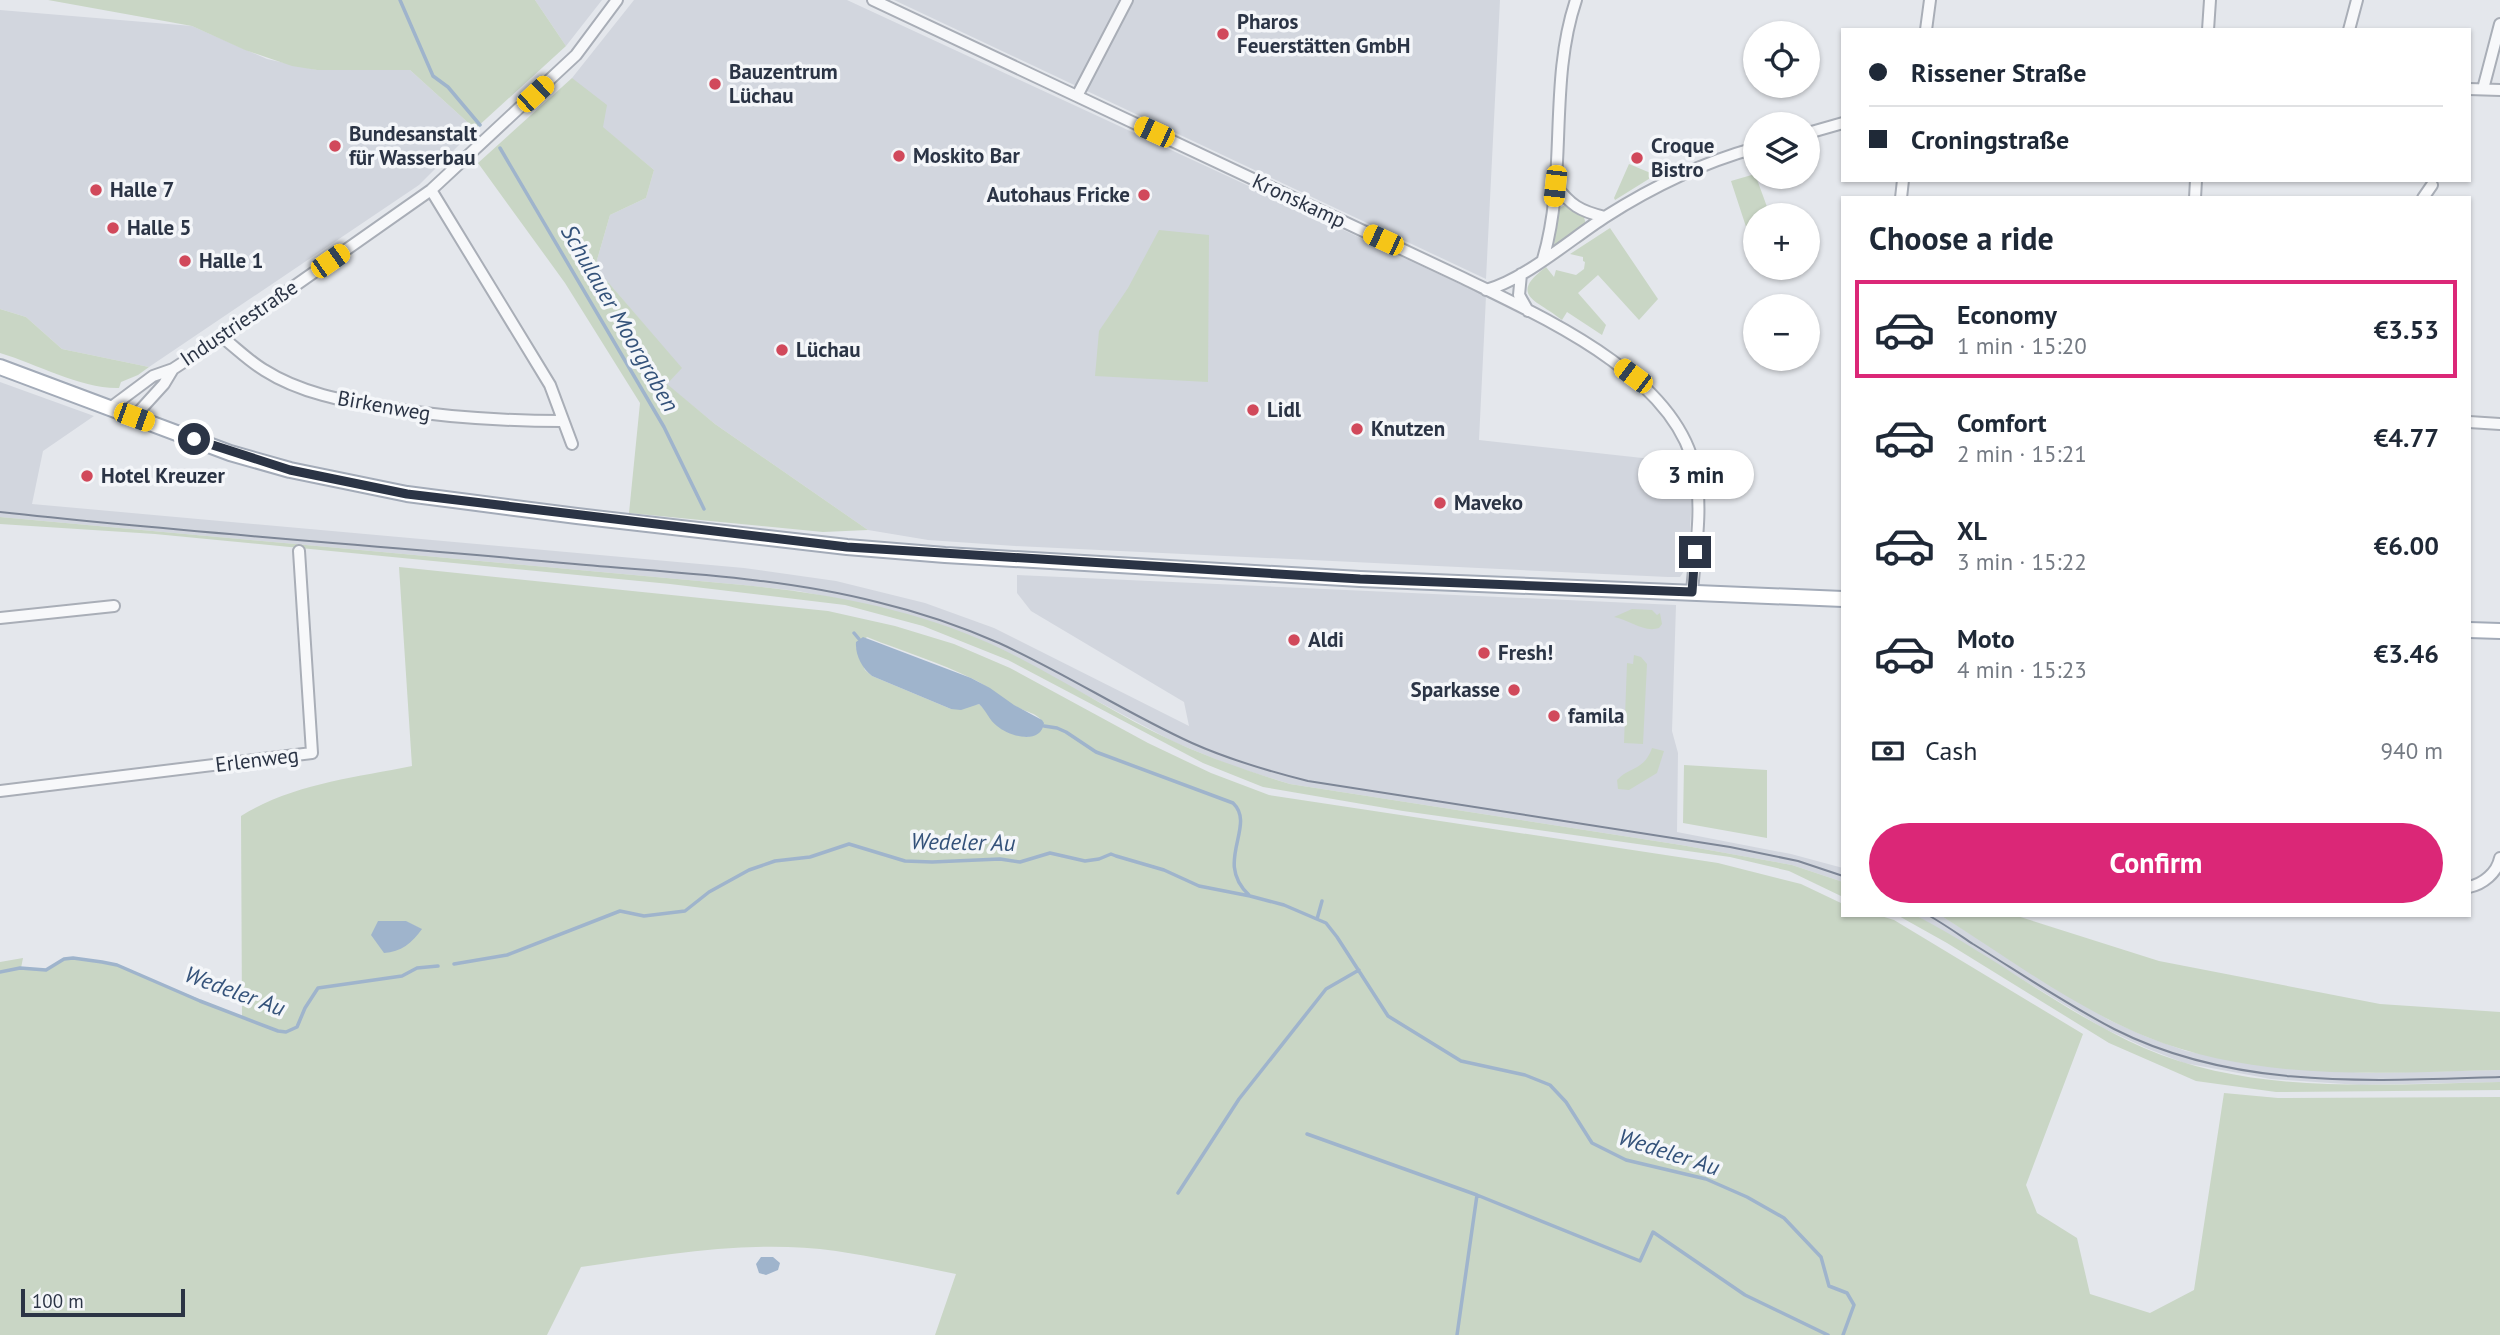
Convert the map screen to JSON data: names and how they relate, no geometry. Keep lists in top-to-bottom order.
{
  "streets": {
    "street": [
      "Kronskamp",
      "Industriestraße",
      "Birkenweg",
      "Erlenweg"
    ]
  },
  "crossings": [
    ["Industriestraße", "Birkenweg"]
  ],
  "water": ["Schulauer Moorgraben", "Wedeler Au"],
  "places": [
    "Pharos Feuerstätten GmbH",
    "Bauzentrum Lüchau",
    "Bundesanstalt für Wasserbau",
    "Moskito Bar",
    "Croque Bistro",
    "Halle 7",
    "Autohaus Fricke",
    "Halle 5",
    "Halle 1",
    "Lüchau",
    "Lidl",
    "Knutzen",
    "Hotel Kreuzer",
    "Maveko",
    "Aldi",
    "Fresh!",
    "Sparkasse",
    "famila"
  ],
  "scale_bar": "100 m",
  "page": {
    "map_buttons": ["+", "−"],
    "banner": ["Rissener Straße", "Croningstraße"],
    "heading": "Choose a ride",
    "list": [
      {
        "name": "Economy",
        "note": "1 min · 15:20",
        "value": "€3.53"
      },
      {
        "name": "Comfort",
        "note": "2 min · 15:21",
        "value": "€4.77"
      },
      {
        "name": "XL",
        "note": "3 min · 15:22",
        "value": "€6.00"
      },
      {
        "name": "Moto",
        "note": "4 min · 15:23",
        "value": "€3.46"
      }
    ],
    "bubble": "3 min",
    "pay": ["Cash", "940 m"],
    "buttons": "Confirm",
    "scale": "100 m"
  }
}
